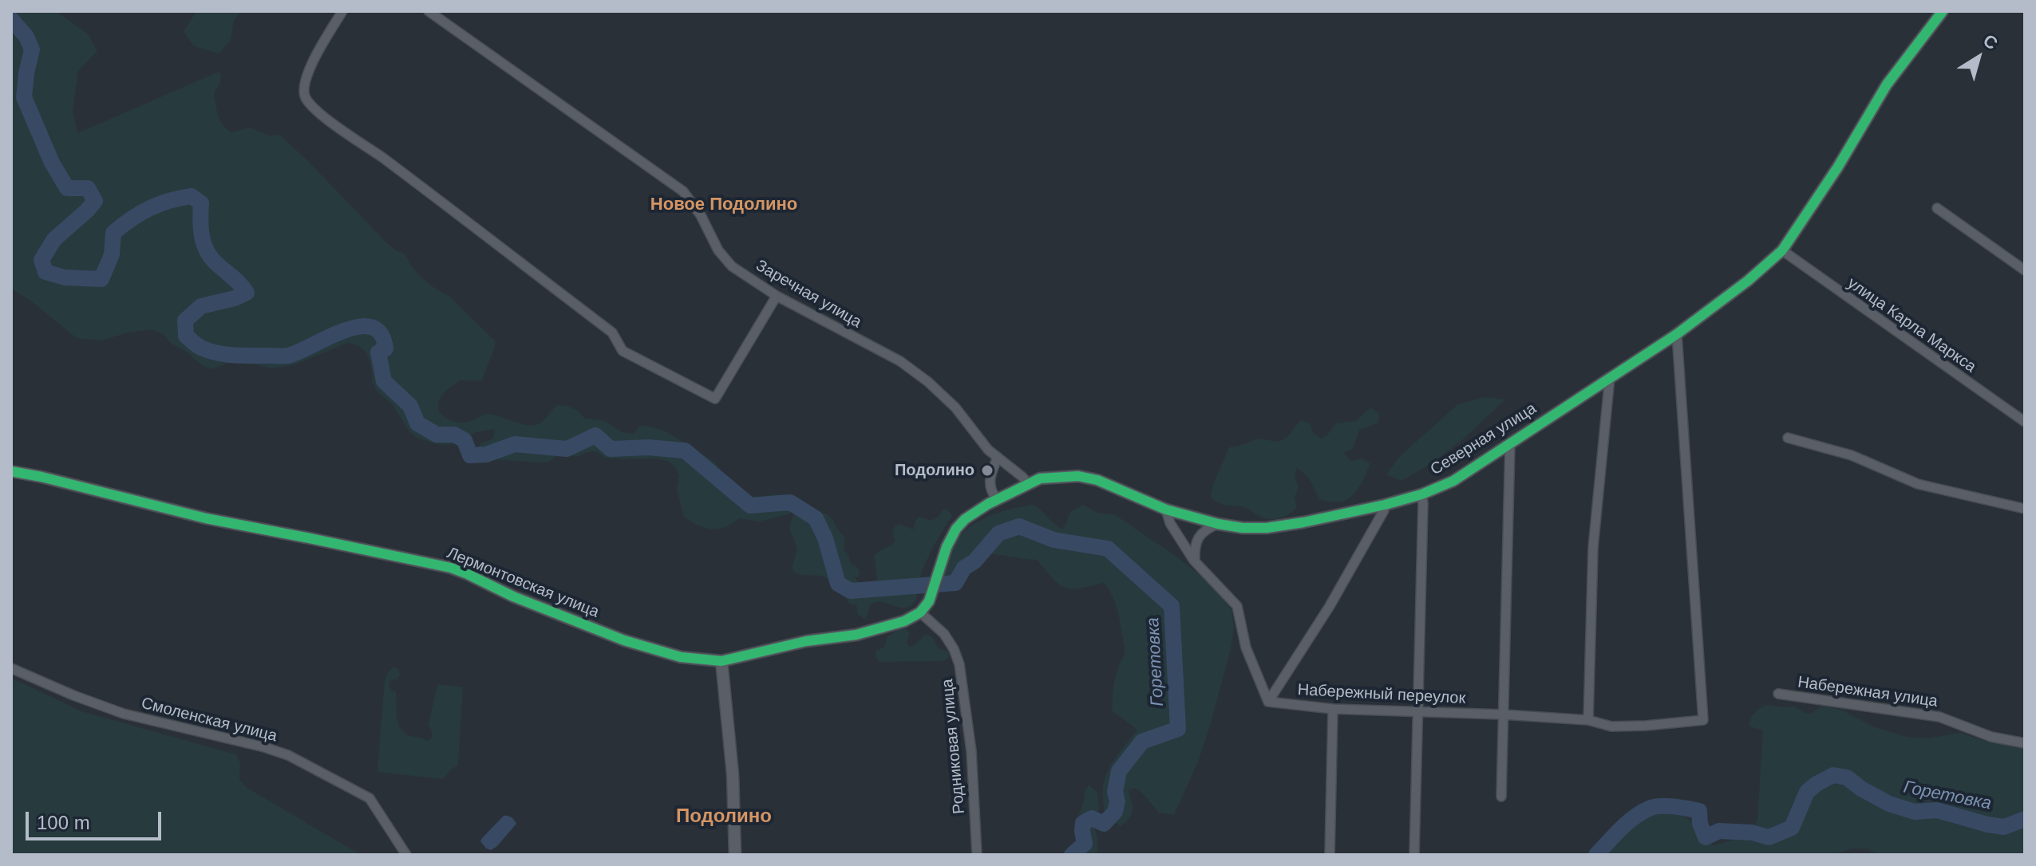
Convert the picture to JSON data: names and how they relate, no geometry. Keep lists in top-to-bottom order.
{
  "streets": {
    "street": [
      "Заречная улица",
      "улица Карла Маркса",
      "Северная улица",
      "Лермонтовская улица",
      "Набережная улица",
      "Набережный переулок",
      "Смоленская улица",
      "Родниковая улица"
    ]
  },
  "crossings": [
    ["Заречная улица", "Северная улица"],
    ["улица Карла Маркса", "Северная улица"],
    ["Северная улица", "Лермонтовская улица"],
    ["Северная улица", "Набережный переулок"],
    ["Северная улица", "Родниковая улица"],
    ["Лермонтовская улица", "Родниковая улица"]
  ],
  "districts": ["Новое Подолино", "Подолино"],
  "water": ["Горетовка"],
  "places": ["Подолино"],
  "scale_bar": "100 m",
  "north": "top right"
}
